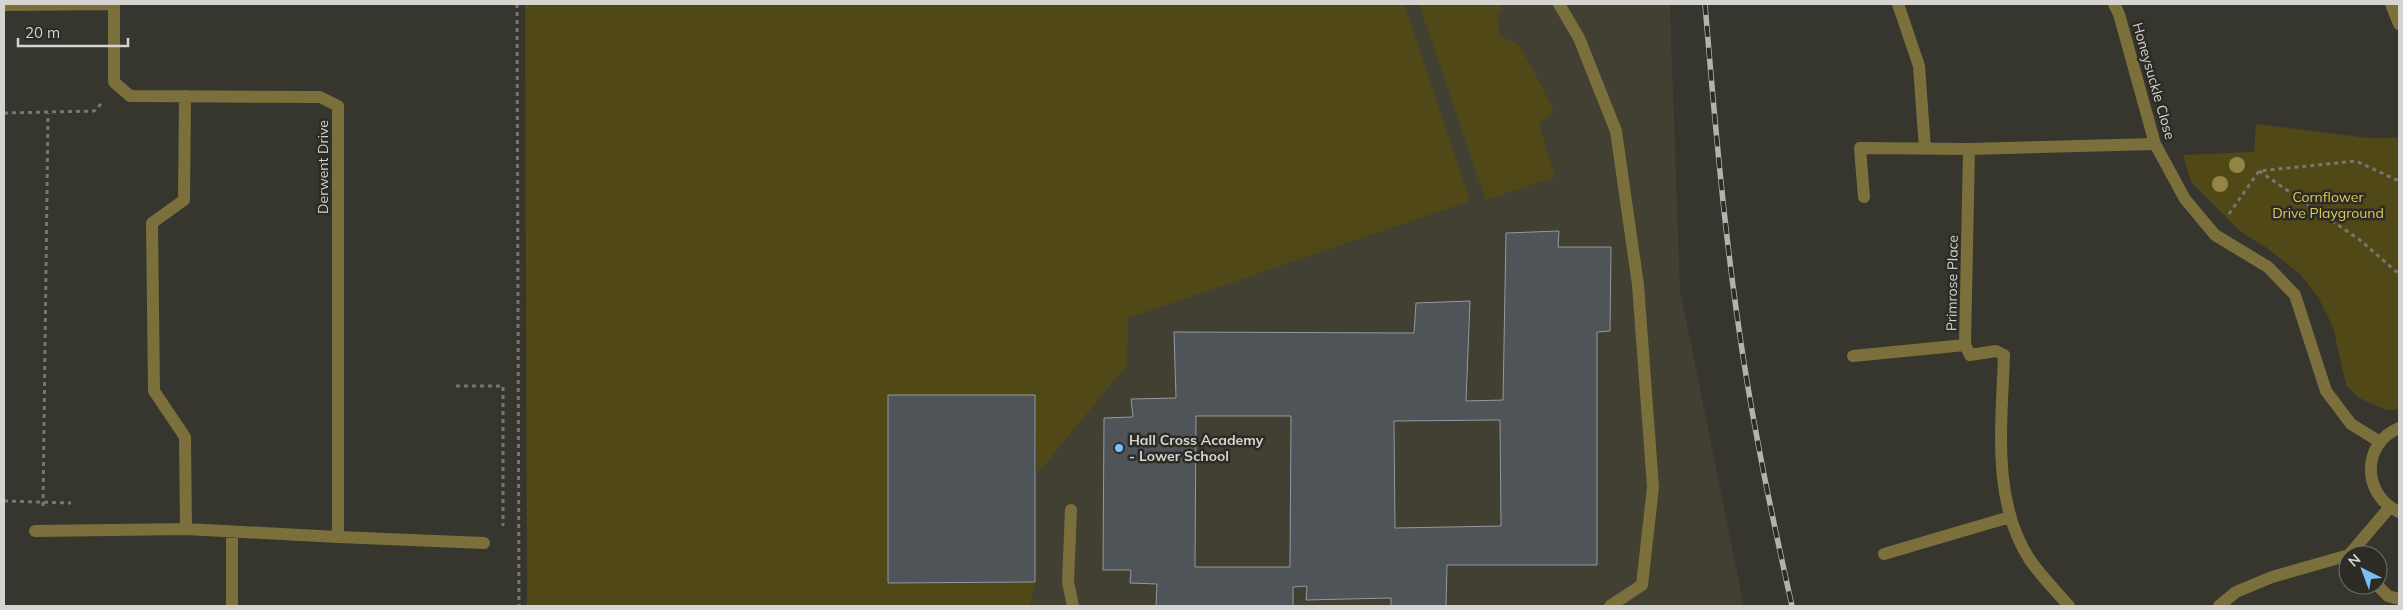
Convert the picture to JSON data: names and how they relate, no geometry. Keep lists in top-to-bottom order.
{
  "streets": {
    "street": ["Honeysuckle Close", "Derwent Drive", "Primrose Place"]
  },
  "parks": ["Cornflower Drive Playground"],
  "places": ["Hall Cross Academy - Lower School"],
  "scale_bar": "20 m",
  "north": "top left"
}
